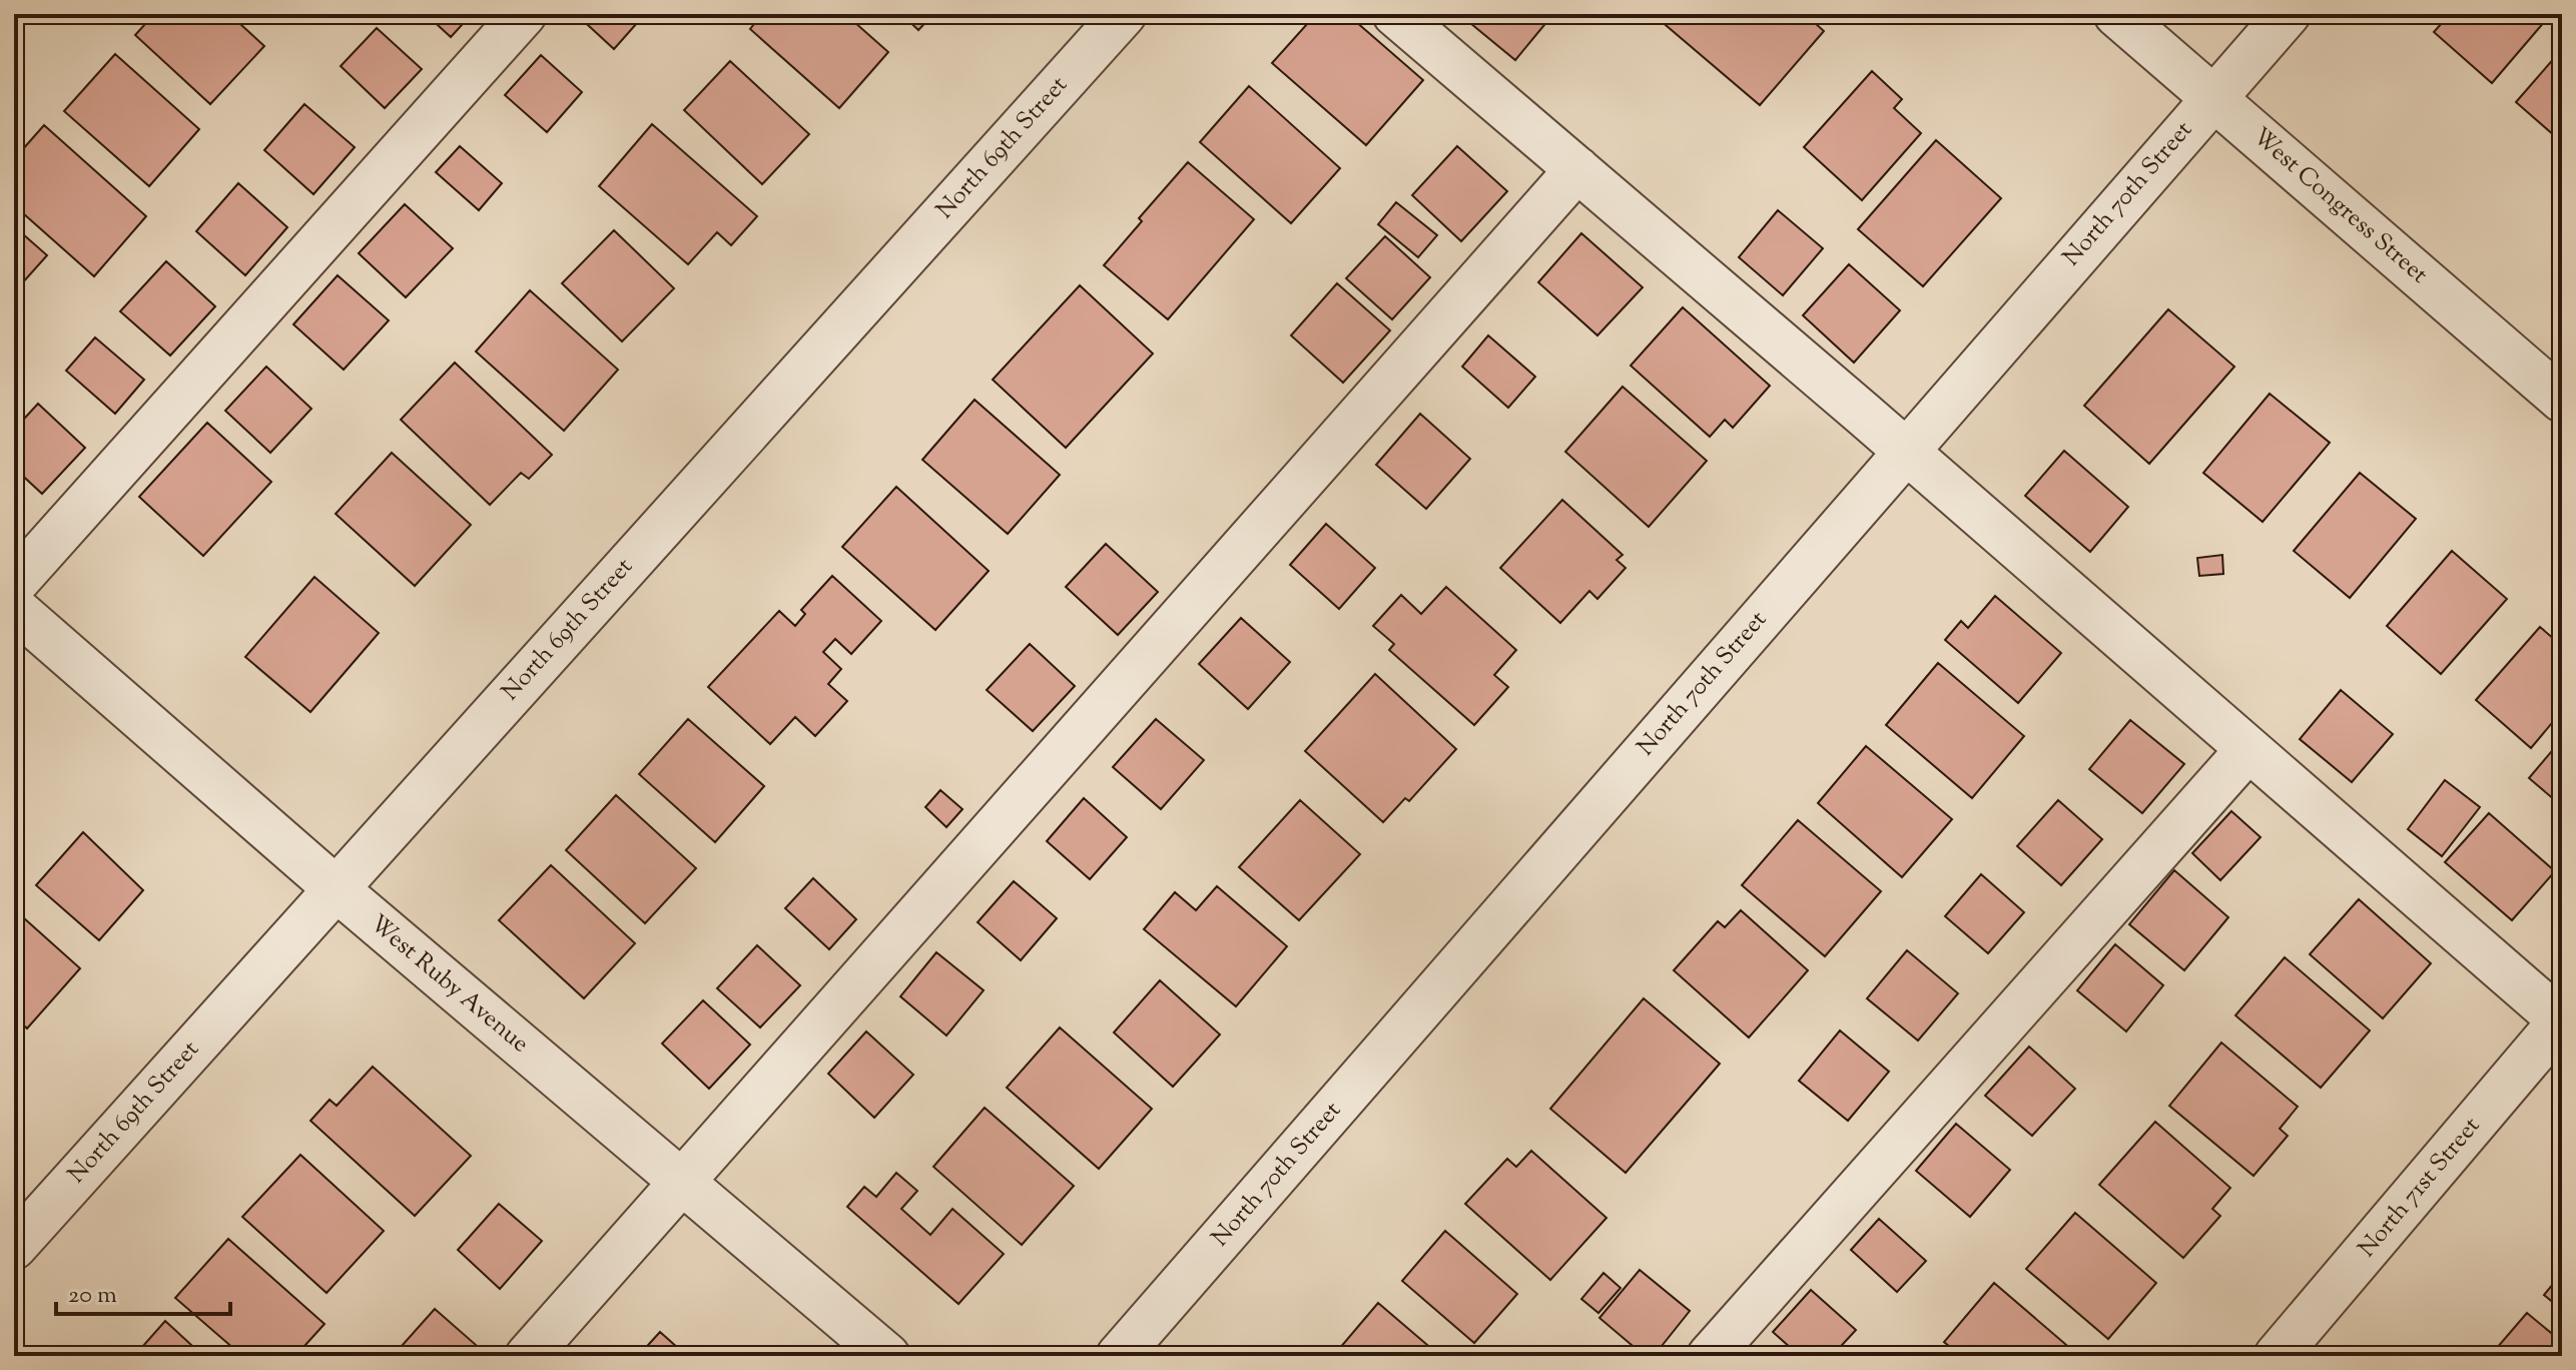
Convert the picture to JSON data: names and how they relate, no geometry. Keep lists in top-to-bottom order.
{
  "streets": {
    "street": [
      "North 69th Street",
      "North 70th Street",
      "West Congress Street",
      "West Ruby Avenue",
      "North 71st Street"
    ]
  },
  "crossings": [
    ["North 69th Street", "West Ruby Avenue"],
    ["North 70th Street", "West Congress Street"]
  ],
  "scale_bar": "20 m"
}
